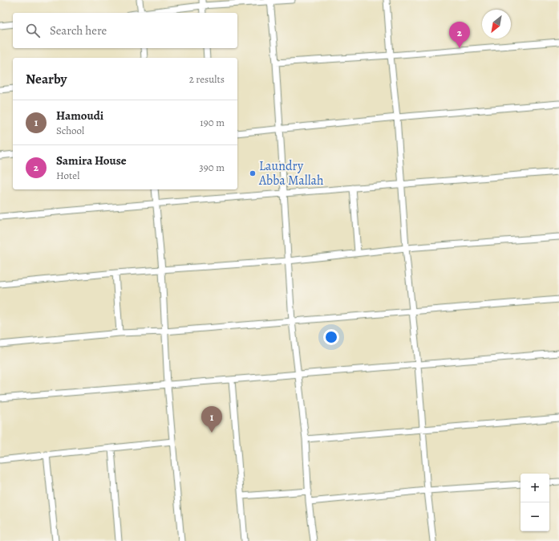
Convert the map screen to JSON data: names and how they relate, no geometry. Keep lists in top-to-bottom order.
{
  "places": ["Laundry Abba Mallah"],
  "north": "bottom left",
  "page": {
    "search": "Search here",
    "pins": ["2", "1"],
    "heading": ["Nearby", "2 results"],
    "list": [
      {
        "mark": "1",
        "name": "Hamoudi",
        "note": "School",
        "value": "190 m"
      },
      {
        "mark": "2",
        "name": "Samira House",
        "note": "Hotel",
        "value": "390 m"
      }
    ],
    "map_buttons": ["+", "−"]
  }
}
